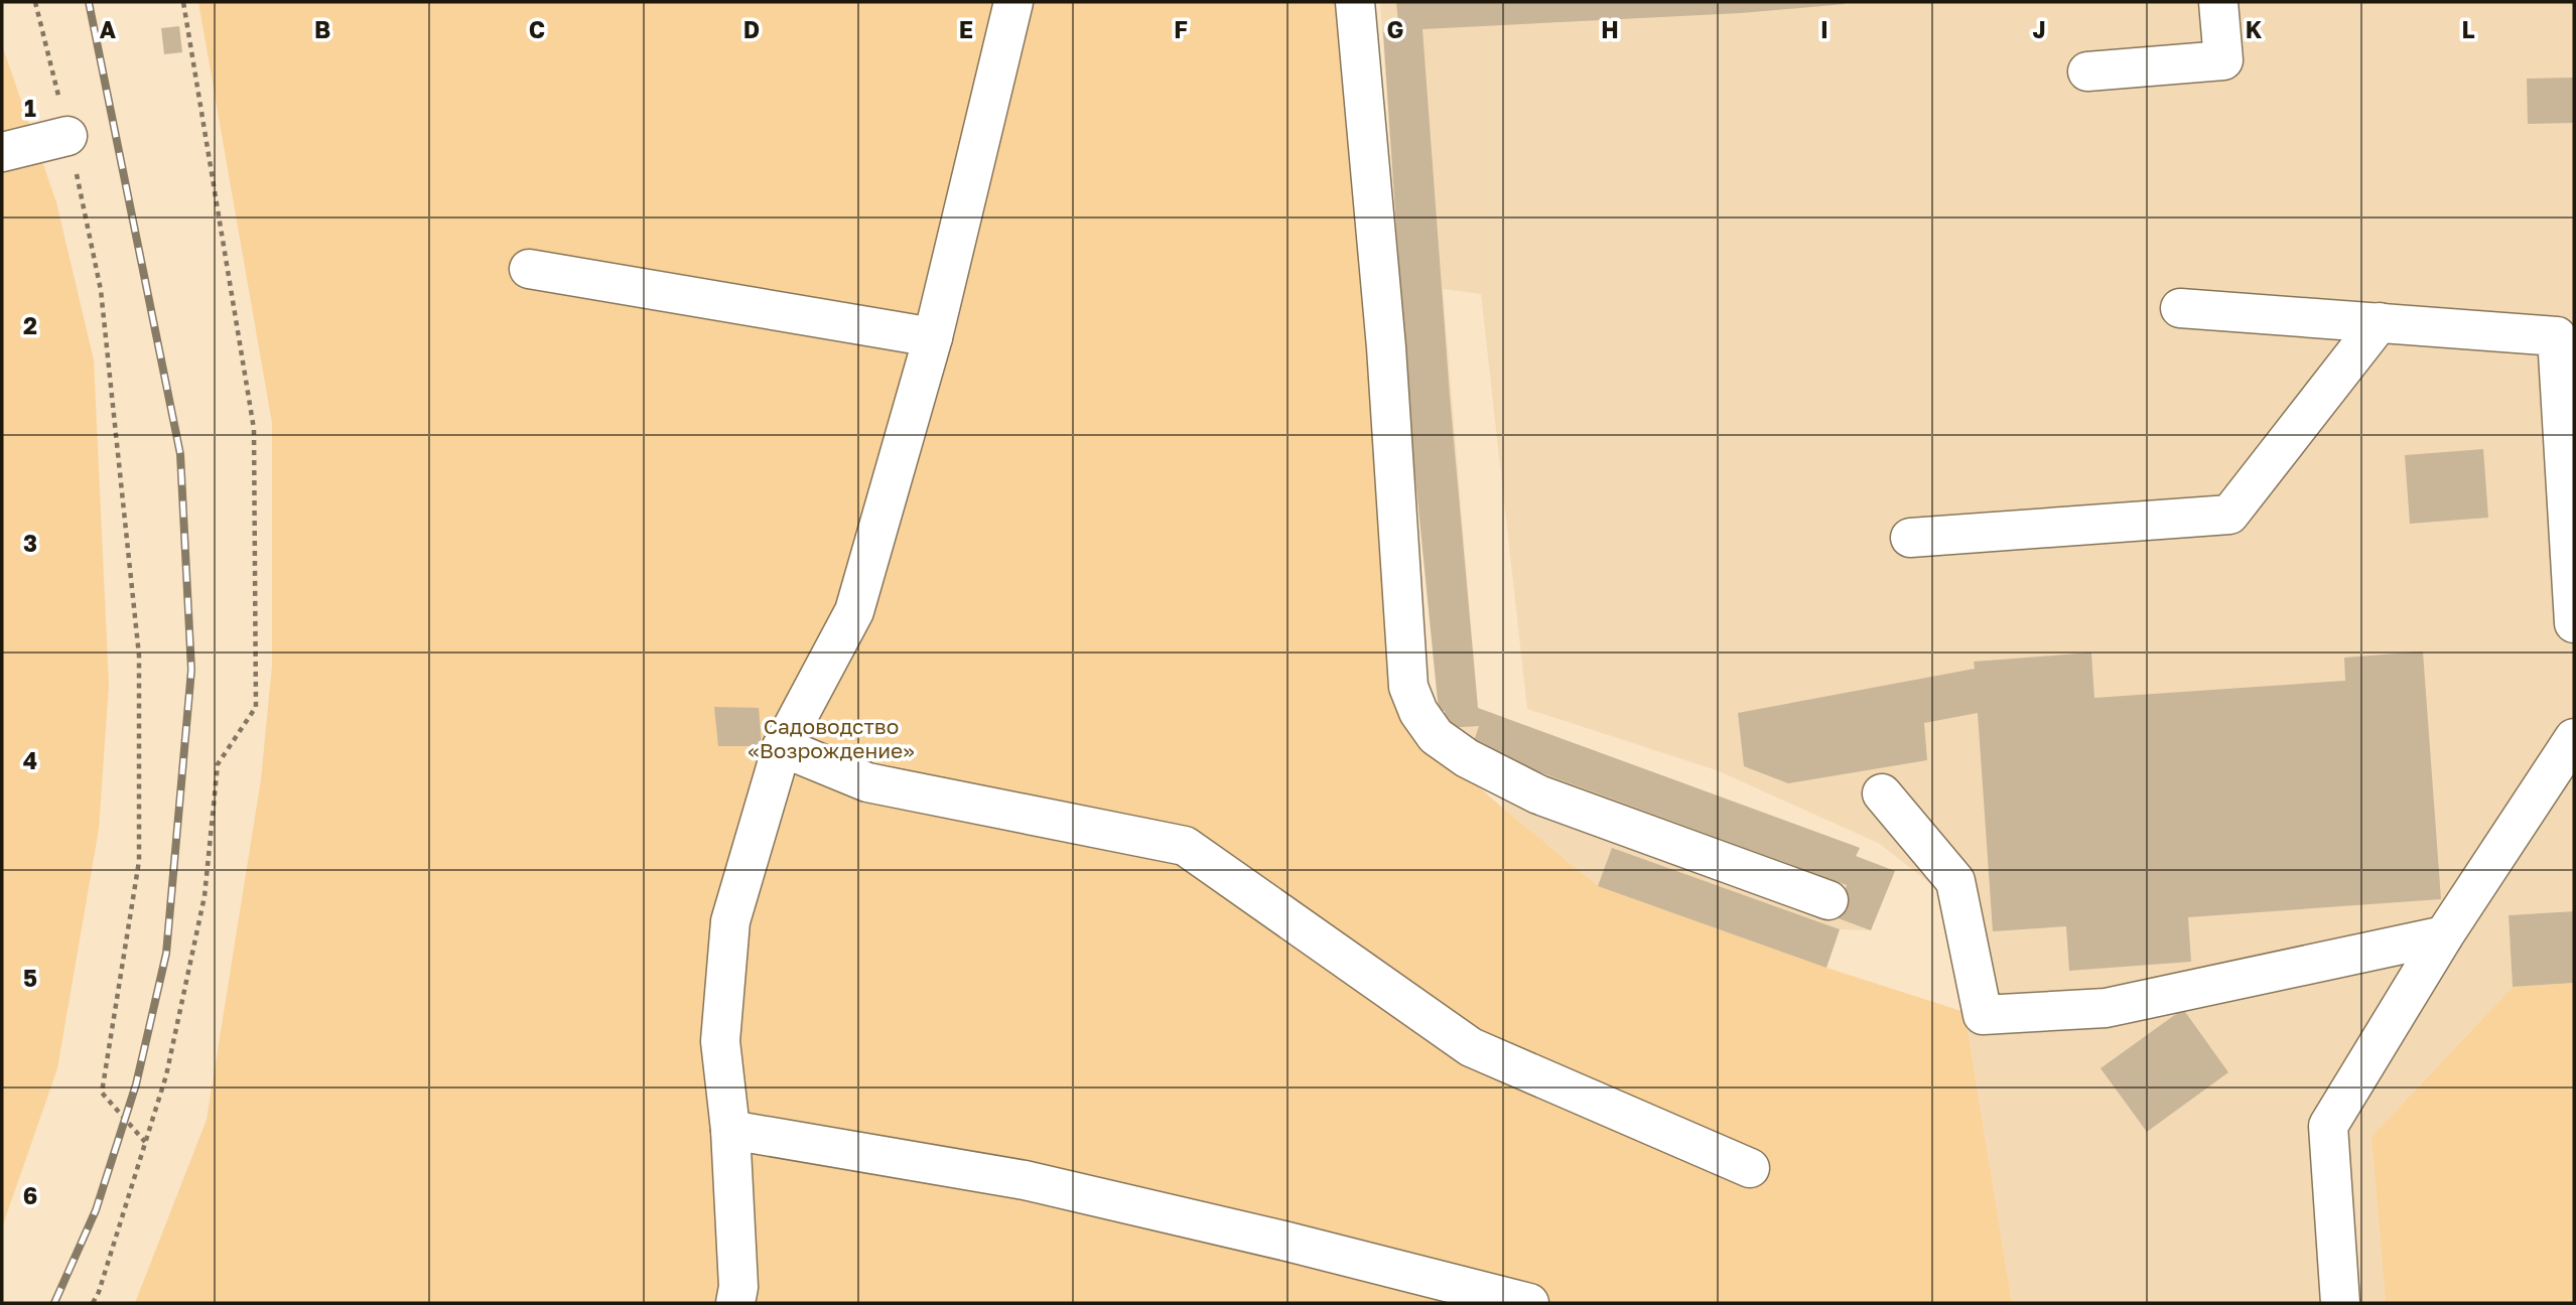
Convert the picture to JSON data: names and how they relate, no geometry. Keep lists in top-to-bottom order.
{
  "parks": ["Садоводство «Возрождение»"],
  "grid": {
    "columns": [
      "A",
      "B",
      "C",
      "D",
      "E",
      "F",
      "G",
      "H",
      "I",
      "J",
      "K",
      "L"
    ],
    "rows": [
      "1",
      "2",
      "3",
      "4",
      "5",
      "6"
    ]
  }
}
